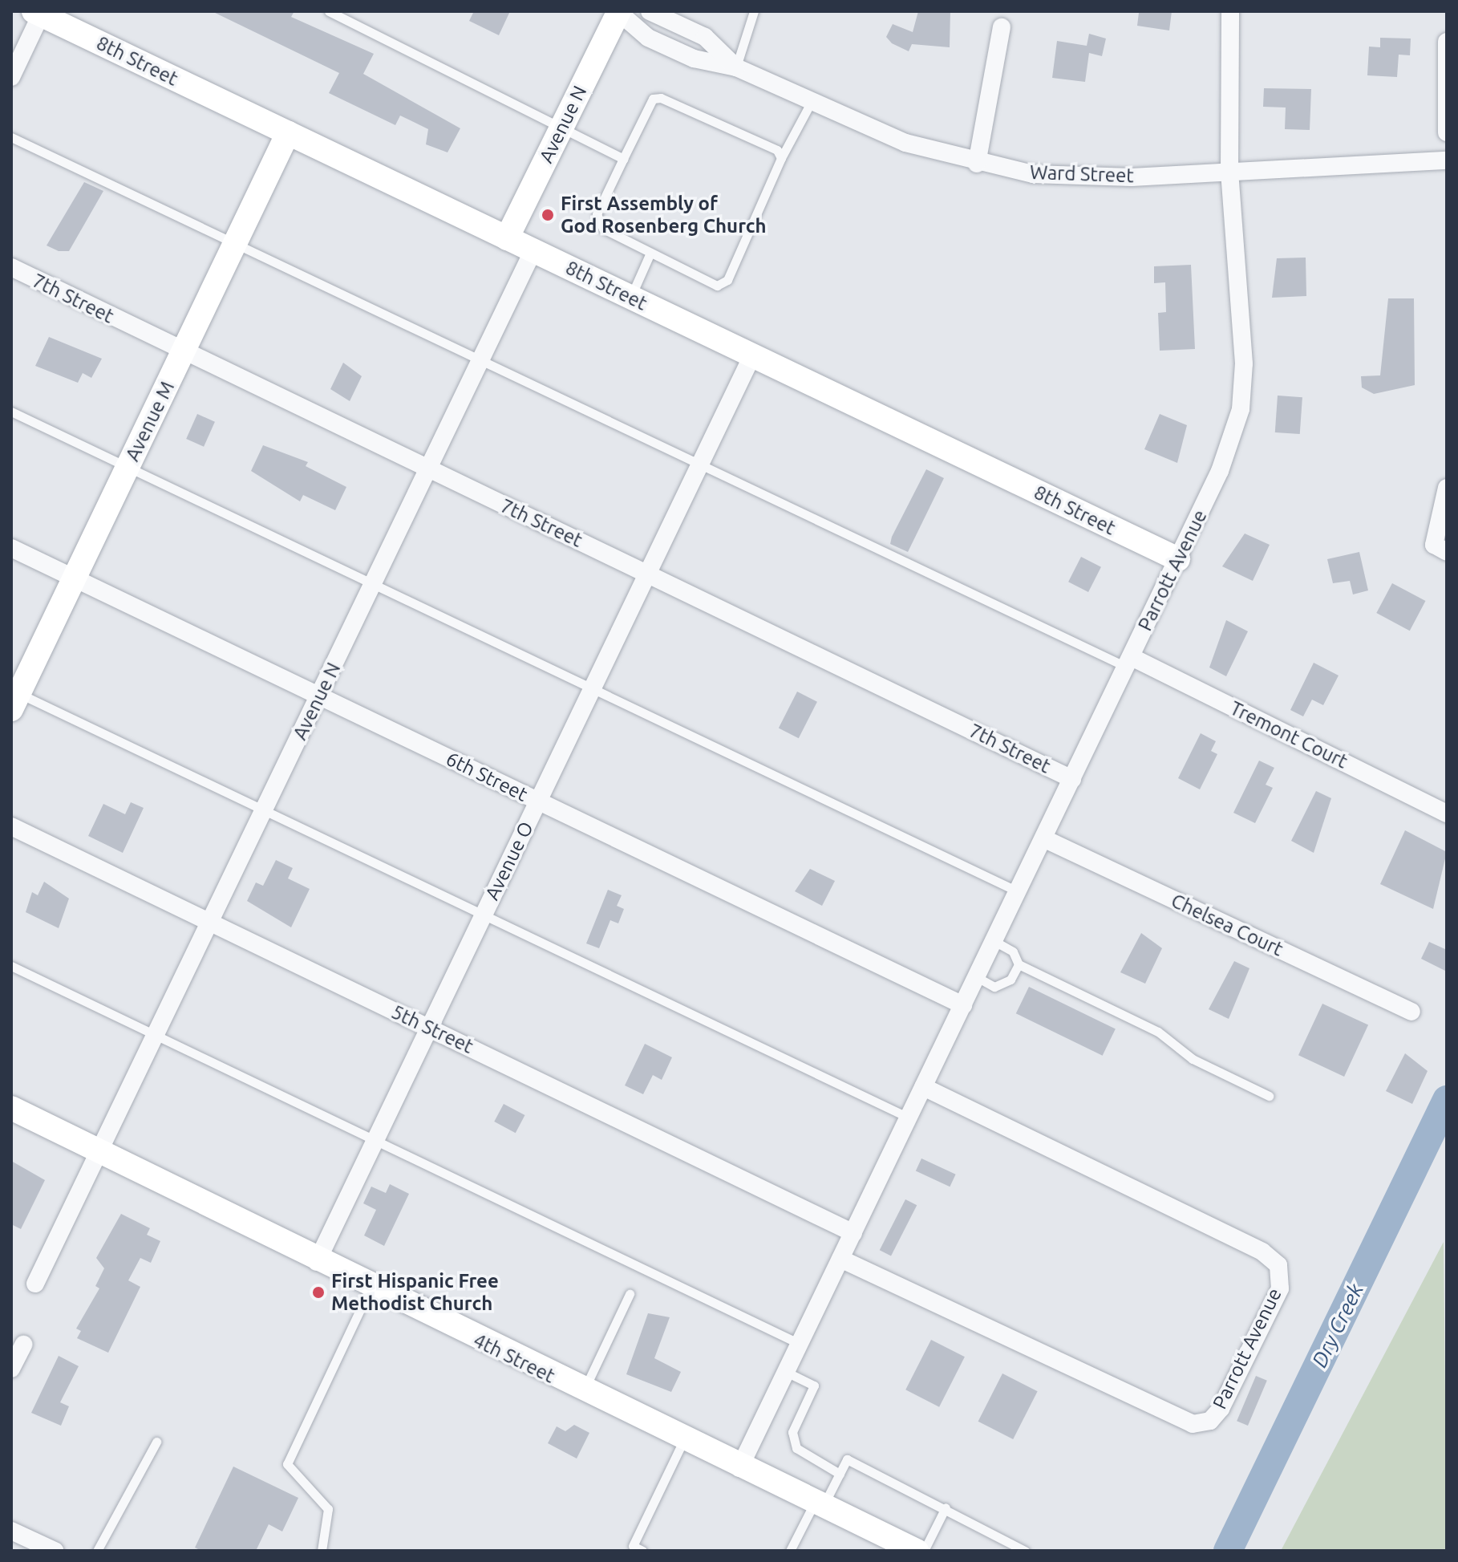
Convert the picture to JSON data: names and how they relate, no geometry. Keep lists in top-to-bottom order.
{
  "streets": {
    "street": [
      "8th Street",
      "Avenue N",
      "Ward Street",
      "7th Street",
      "Avenue M",
      "Parrott Avenue",
      "Tremont Court",
      "6th Street",
      "Avenue O",
      "Chelsea Court",
      "5th Street",
      "4th Street"
    ]
  },
  "crossings": [
    ["8th Street", "Avenue N"],
    ["8th Street", "Avenue M"],
    ["8th Street", "Parrott Avenue"],
    ["8th Street", "Avenue O"],
    ["Avenue N", "Ward Street"],
    ["Avenue N", "7th Street"],
    ["Avenue N", "6th Street"],
    ["Avenue N", "5th Street"],
    ["Avenue N", "4th Street"],
    ["Ward Street", "Parrott Avenue"],
    ["7th Street", "Avenue M"],
    ["7th Street", "Parrott Avenue"],
    ["7th Street", "Avenue O"],
    ["Avenue M", "6th Street"],
    ["Parrott Avenue", "Tremont Court"],
    ["Parrott Avenue", "6th Street"],
    ["Parrott Avenue", "Chelsea Court"],
    ["Parrott Avenue", "5th Street"],
    ["Parrott Avenue", "4th Street"],
    ["6th Street", "Avenue O"],
    ["Avenue O", "5th Street"],
    ["Avenue O", "4th Street"]
  ],
  "water": ["Dry Creek"],
  "places": ["First Assembly of God Rosenberg Church", "First Hispanic Free Methodist Church"]
}
